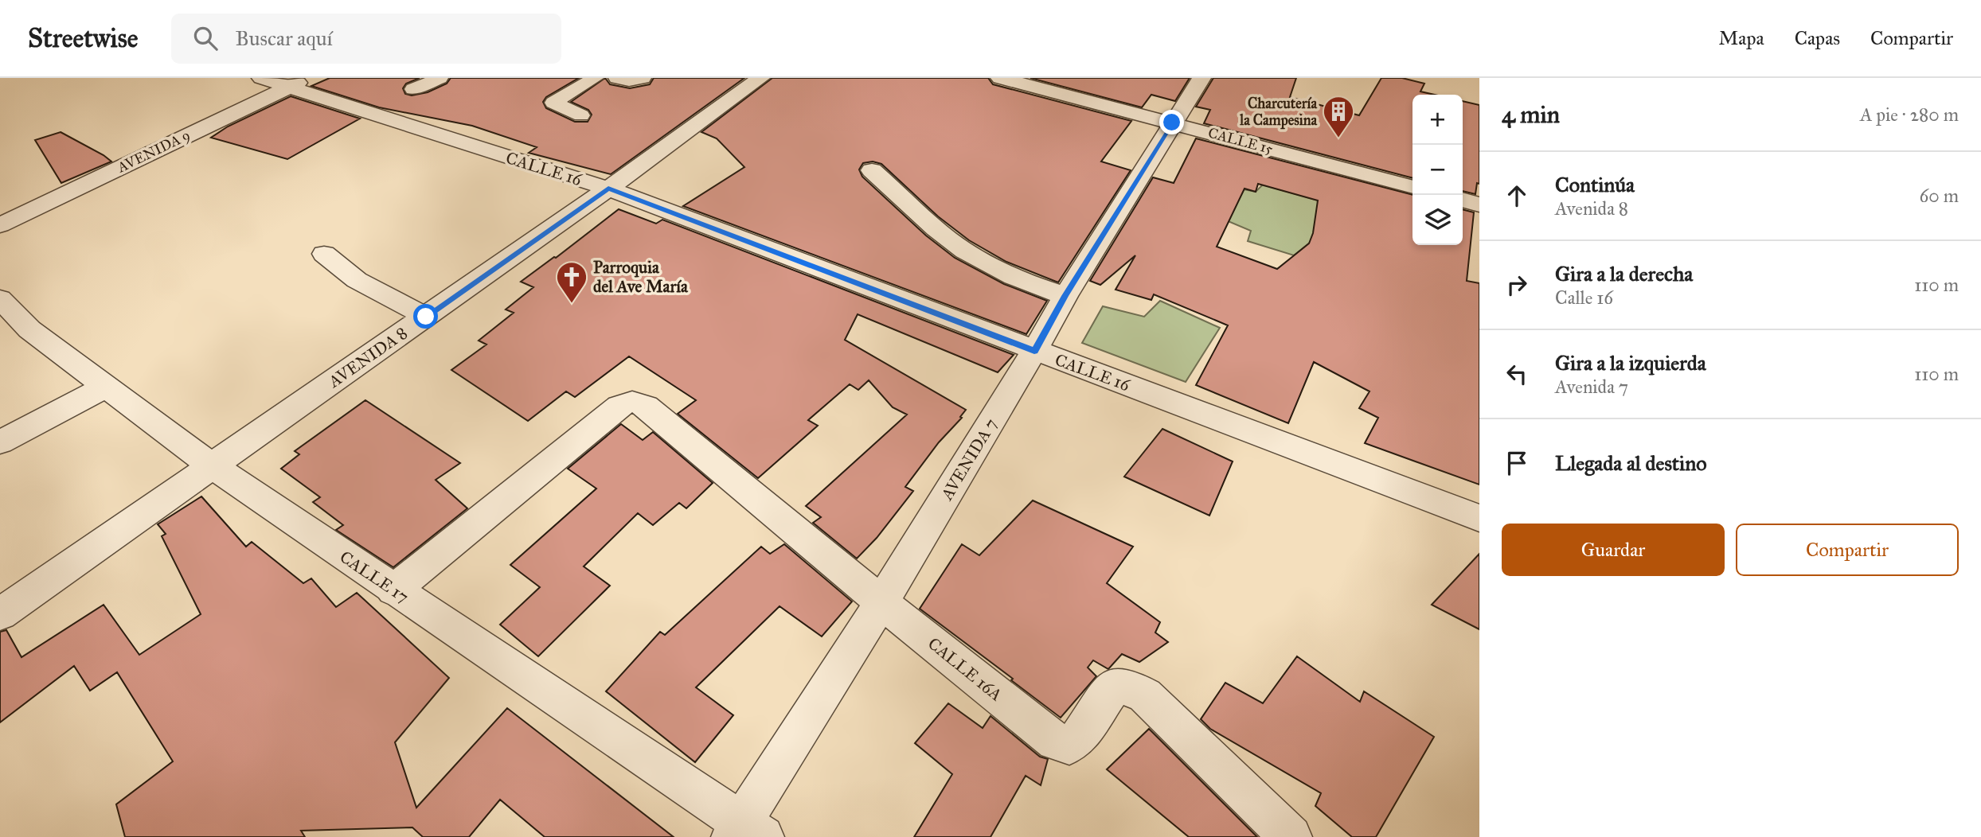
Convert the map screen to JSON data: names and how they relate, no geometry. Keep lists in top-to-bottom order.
{
  "streets": {
    "street": [
      "CALLE 15",
      "AVENIDA 9",
      "CALLE 16",
      "AVENIDA 8",
      "AVENIDA 7",
      "CALLE 17",
      "CALLE 16A"
    ]
  },
  "crossings": [
    ["CALLE 15", "AVENIDA 7"],
    ["AVENIDA 9", "CALLE 16"],
    ["CALLE 16", "AVENIDA 8"],
    ["CALLE 16", "AVENIDA 7"],
    ["AVENIDA 8", "CALLE 17"],
    ["AVENIDA 7", "CALLE 17"],
    ["AVENIDA 7", "CALLE 16A"],
    ["CALLE 17", "CALLE 16A"]
  ],
  "places": {
    "building": ["Charcutería la Campesina"],
    "church": ["Parroquia del Ave María"]
  },
  "page": {
    "header": "Streetwise",
    "search": "Buscar aquí",
    "nav": ["Mapa", "Capas", "Compartir"],
    "heading": ["4 min", "A pie · 280 m"],
    "map_buttons": ["+", "−"],
    "list": [
      ["Continúa", "Avenida 8", "60 m"],
      ["Gira a la derecha", "Calle 16", "110 m"],
      ["Gira a la izquierda", "Avenida 7", "110 m"],
      "Llegada al destino"
    ],
    "buttons": ["Guardar", "Compartir"]
  }
}
